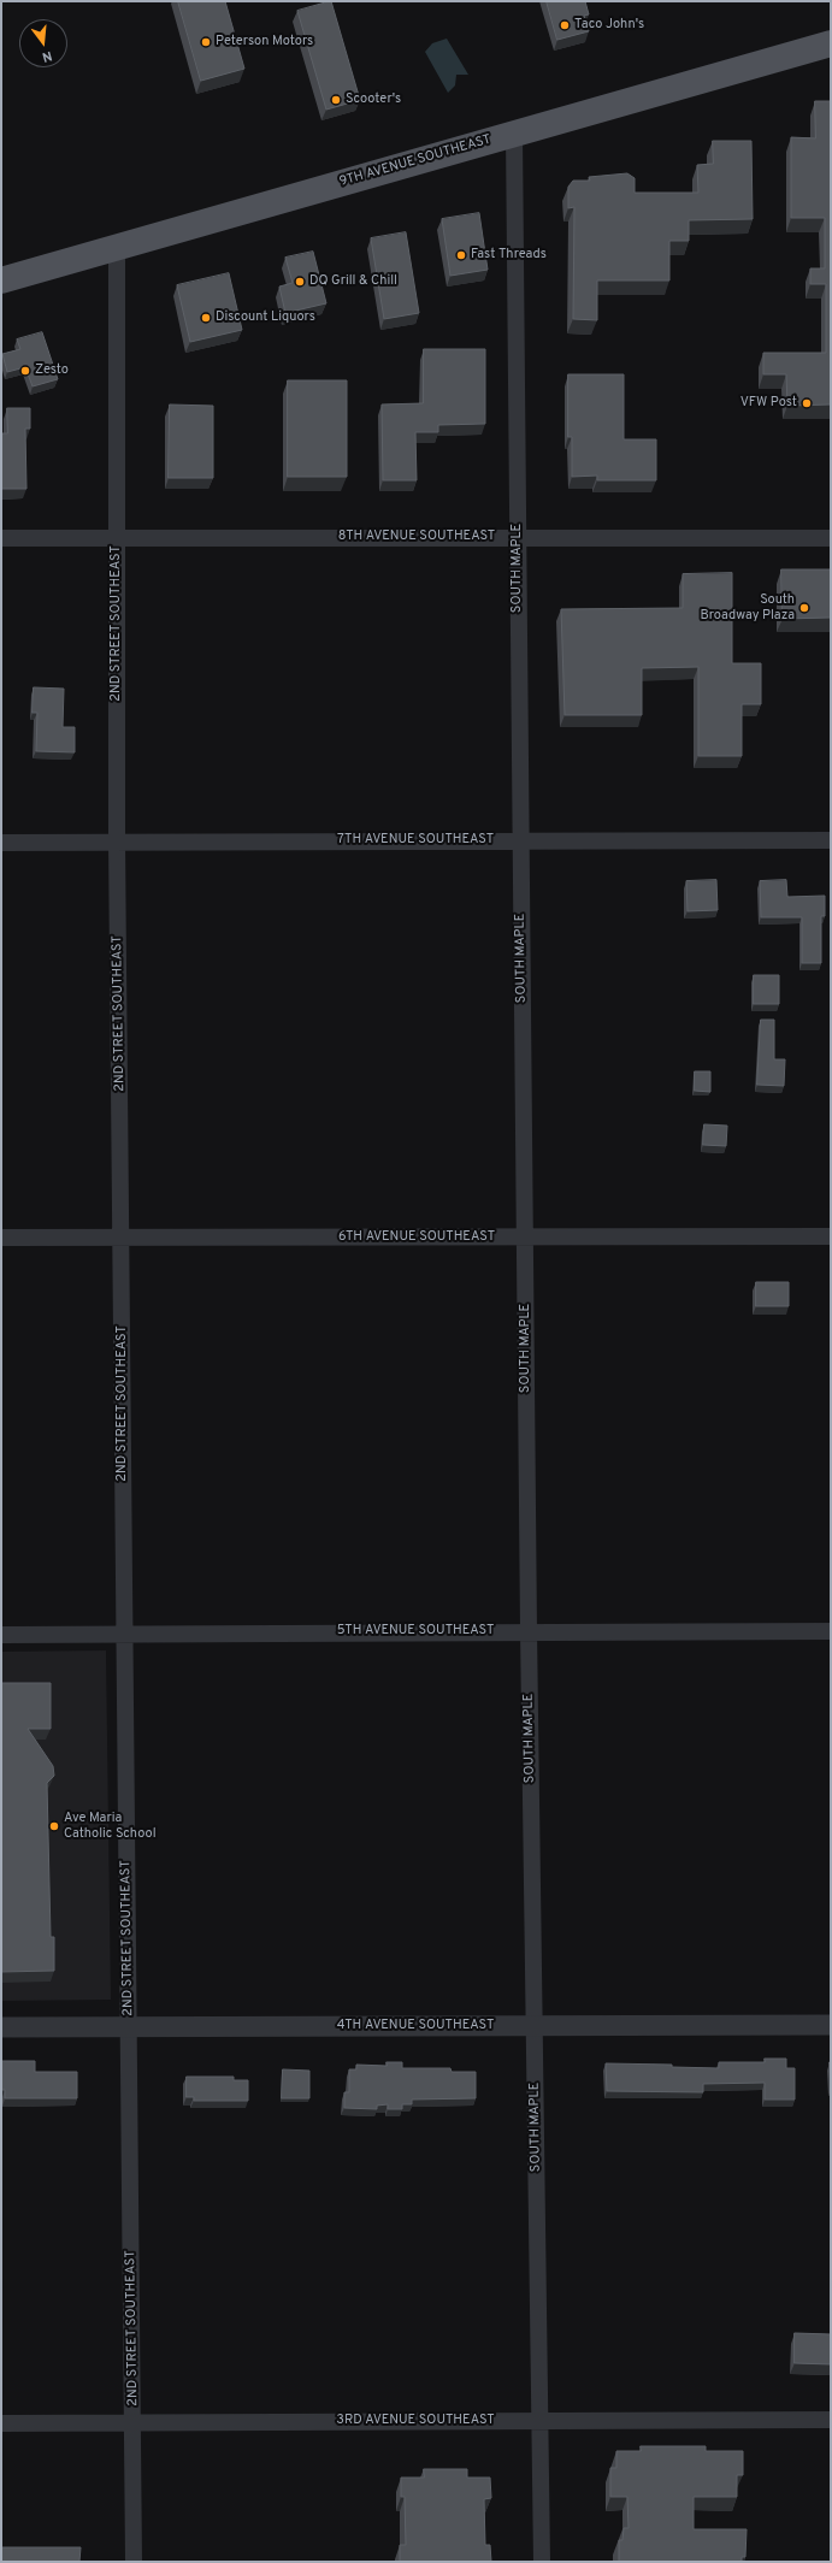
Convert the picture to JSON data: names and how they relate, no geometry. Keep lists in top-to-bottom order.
{
  "streets": {
    "main road": ["9TH AVENUE SOUTHEAST"],
    "street": [
      "8TH AVENUE SOUTHEAST",
      "SOUTH MAPLE",
      "2ND STREET SOUTHEAST",
      "7TH AVENUE SOUTHEAST",
      "6TH AVENUE SOUTHEAST",
      "5TH AVENUE SOUTHEAST",
      "4TH AVENUE SOUTHEAST",
      "3RD AVENUE SOUTHEAST"
    ]
  },
  "crossings": [
    ["9TH AVENUE SOUTHEAST", "SOUTH MAPLE"],
    ["9TH AVENUE SOUTHEAST", "2ND STREET SOUTHEAST"],
    ["8TH AVENUE SOUTHEAST", "SOUTH MAPLE"],
    ["8TH AVENUE SOUTHEAST", "2ND STREET SOUTHEAST"],
    ["SOUTH MAPLE", "7TH AVENUE SOUTHEAST"],
    ["SOUTH MAPLE", "6TH AVENUE SOUTHEAST"],
    ["SOUTH MAPLE", "5TH AVENUE SOUTHEAST"],
    ["SOUTH MAPLE", "4TH AVENUE SOUTHEAST"],
    ["SOUTH MAPLE", "3RD AVENUE SOUTHEAST"],
    ["2ND STREET SOUTHEAST", "7TH AVENUE SOUTHEAST"],
    ["2ND STREET SOUTHEAST", "6TH AVENUE SOUTHEAST"],
    ["2ND STREET SOUTHEAST", "5TH AVENUE SOUTHEAST"],
    ["2ND STREET SOUTHEAST", "4TH AVENUE SOUTHEAST"],
    ["2ND STREET SOUTHEAST", "3RD AVENUE SOUTHEAST"]
  ],
  "places": [
    "Taco John's",
    "Peterson Motors",
    "Scooter's",
    "Fast Threads",
    "DQ Grill & Chill",
    "Discount Liquors",
    "Zesto",
    "VFW Post",
    "South Broadway Plaza",
    "Ave Maria Catholic School"
  ],
  "north": "bottom"
}
